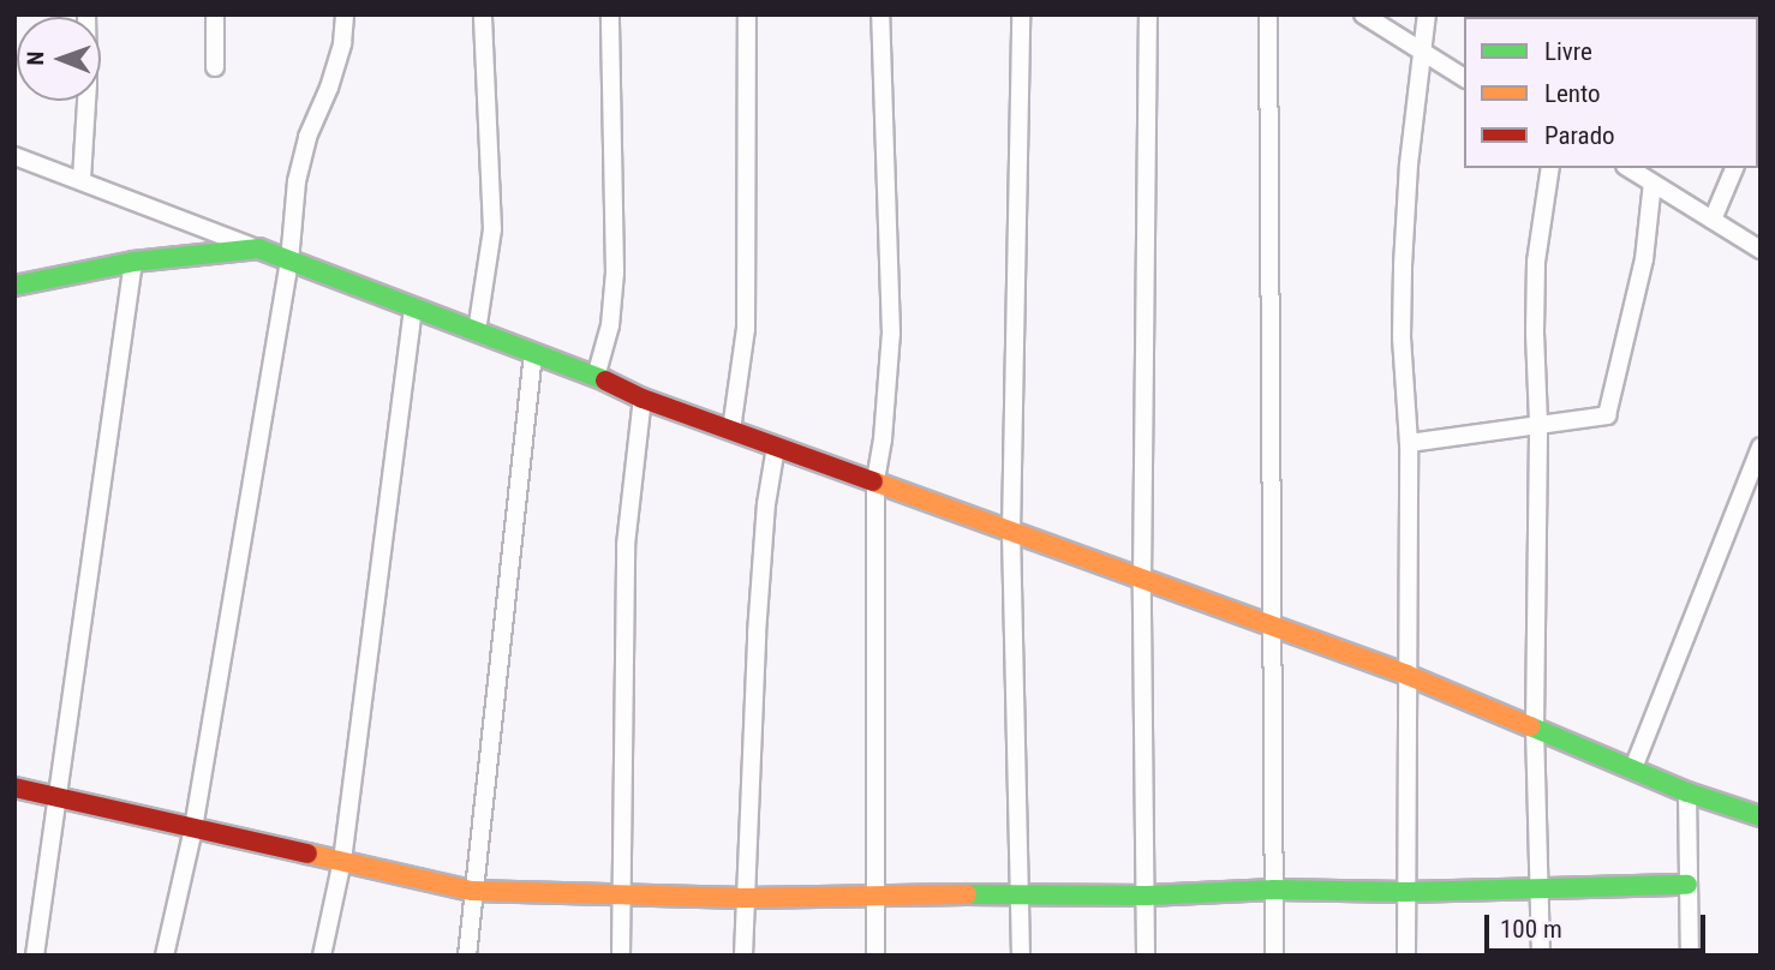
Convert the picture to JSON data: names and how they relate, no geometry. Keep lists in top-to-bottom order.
{
  "legend": ["Livre", "Lento", "Parado"],
  "scale_bar": "100 m",
  "north": "left"
}
